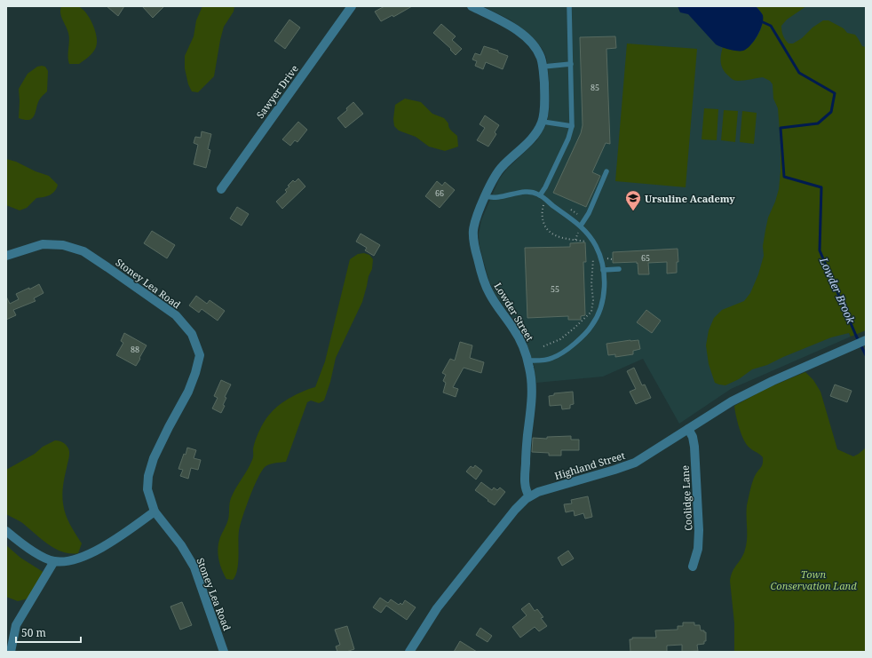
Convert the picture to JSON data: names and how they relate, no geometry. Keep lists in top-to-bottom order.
{
  "streets": {
    "street": [
      "Sawyer Drive",
      "Stoney Lea Road",
      "Lowder Street",
      "Highland Street",
      "Coolidge Lane"
    ]
  },
  "crossings": [
    ["Lowder Street", "Highland Street"],
    ["Highland Street", "Coolidge Lane"]
  ],
  "water": ["Lowder Brook"],
  "parks": ["Town Conservation Land"],
  "places": {
    "school or university": ["Ursuline Academy"]
  },
  "house_numbers": [
    "85",
    "66",
    "65",
    "55",
    "88"
  ],
  "scale_bar": "50 m"
}
